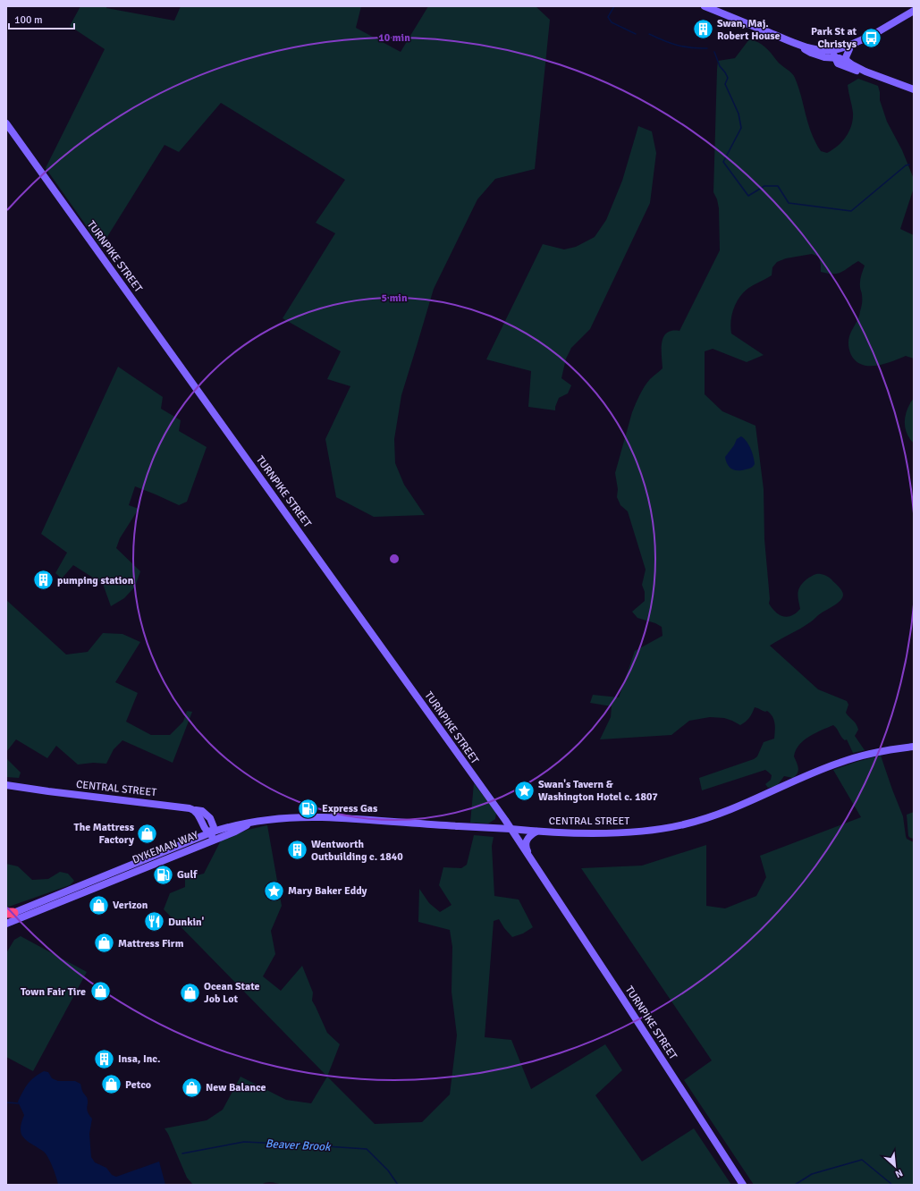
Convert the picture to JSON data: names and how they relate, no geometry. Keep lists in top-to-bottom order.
{
  "streets": {
    "street": ["TURNPIKE STREET", "CENTRAL STREET", "DYKEMAN WAY"]
  },
  "crossings": [
    ["TURNPIKE STREET", "CENTRAL STREET"],
    ["CENTRAL STREET", "DYKEMAN WAY"]
  ],
  "water": ["Beaver Brook"],
  "places": {
    "building": [
      "Swan, Maj. Robert House",
      "pumping station",
      "Wentworth Outbuilding c. 1840",
      "Insa, Inc."
    ],
    "bus stop": ["Park St at Christys"],
    "place": ["Swan's Tavern & Washington Hotel c. 1807", "Mary Baker Eddy"],
    "fuel station": ["Express Gas", "Gulf"],
    "shop": [
      "The Mattress Factory",
      "Verizon",
      "Mattress Firm",
      "Town Fair Tire",
      "Ocean State Job Lot",
      "Petco",
      "New Balance"
    ],
    "restaurant": ["Dunkin'"]
  },
  "scale_bar": "100 m",
  "north": "bottom right",
  "rings": ["10 min", "5 min"]
}
